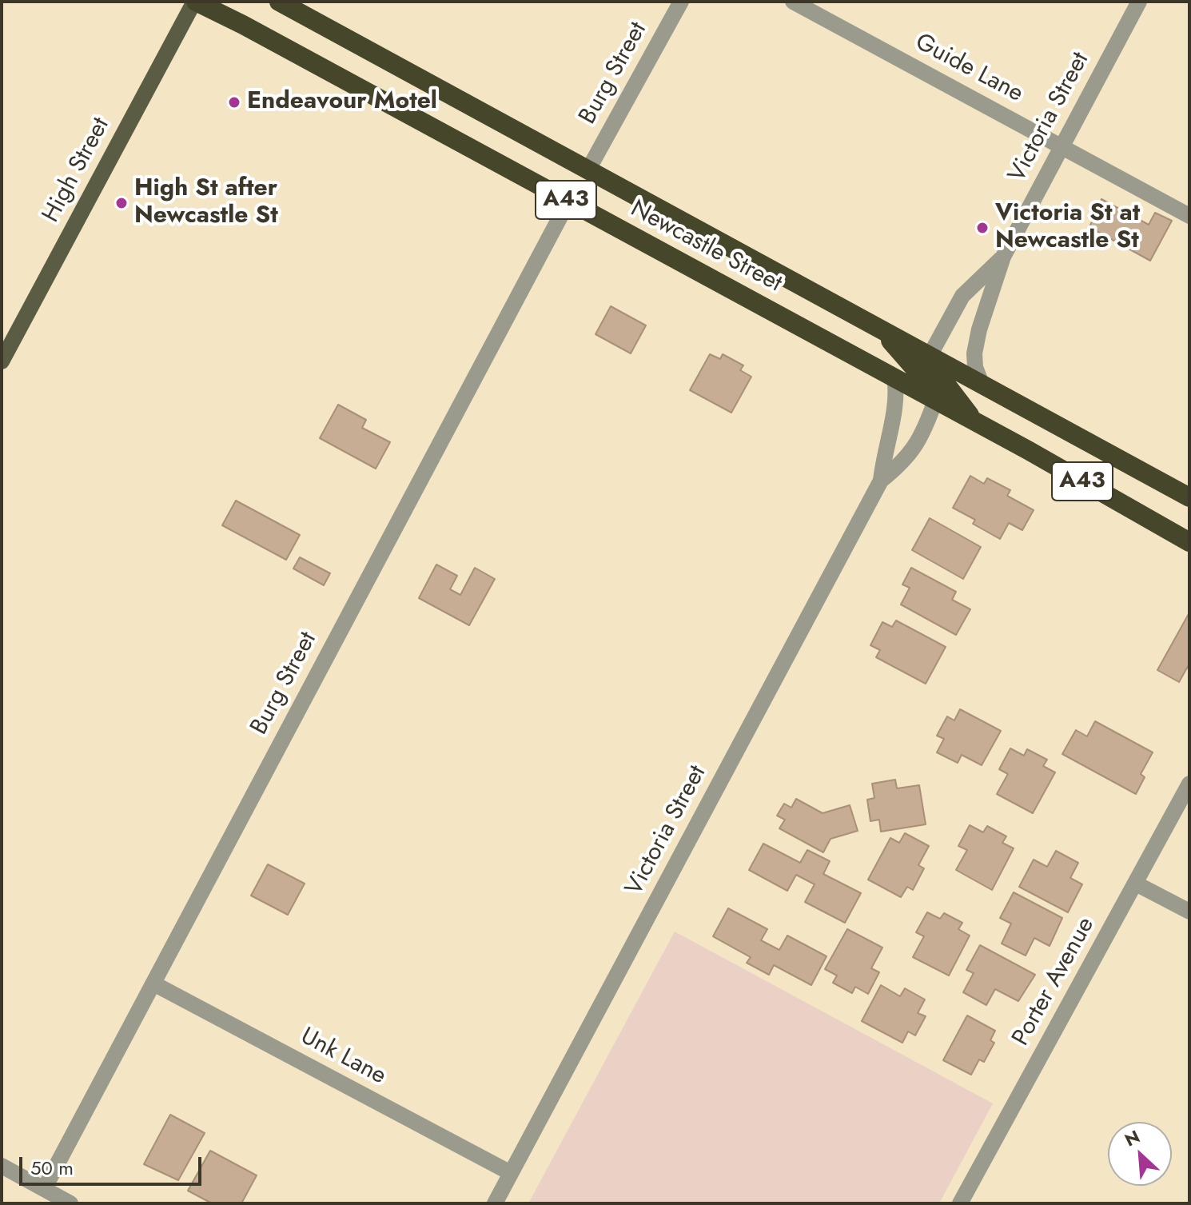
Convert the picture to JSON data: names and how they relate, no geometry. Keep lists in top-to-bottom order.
{
  "streets": {
    "highway": ["A43", "Newcastle Street"],
    "main road": ["High Street"],
    "street": [
      "Guide Lane",
      "Burg Street",
      "Victoria Street",
      "Porter Avenue",
      "Unk Lane"
    ]
  },
  "crossings": [
    ["Guide Lane", "Victoria Street"],
    ["Burg Street", "Newcastle Street"],
    ["Burg Street", "Unk Lane"],
    ["Victoria Street", "Newcastle Street"],
    ["Victoria Street", "Unk Lane"],
    ["High Street", "Newcastle Street"]
  ],
  "places": ["Endeavour Motel", "High St after Newcastle St", "Victoria St at Newcastle St"],
  "scale_bar": "50 m",
  "north": "top left"
}
